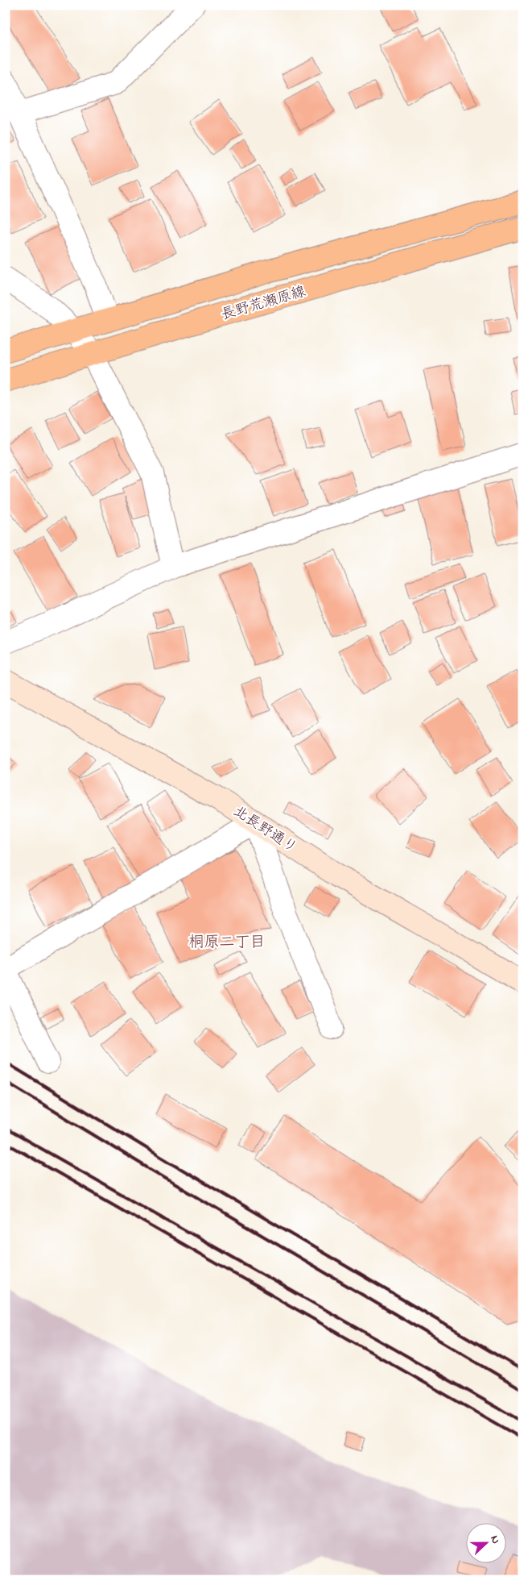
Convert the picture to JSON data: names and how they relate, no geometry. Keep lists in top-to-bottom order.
{
  "streets": {
    "main road": ["長野荒瀬原線"],
    "street": ["北長野通り"]
  },
  "districts": ["桐原二丁目"],
  "north": "right"
}
